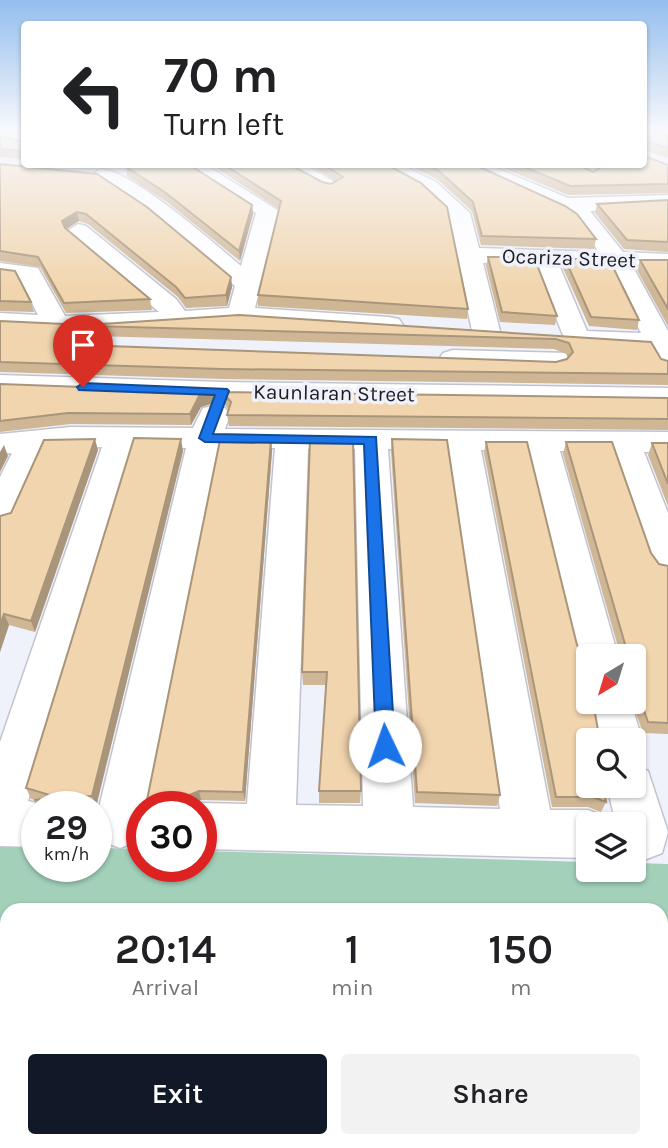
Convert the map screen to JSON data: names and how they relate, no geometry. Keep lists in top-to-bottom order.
{
  "streets": {
    "street": ["Ocariza Street", "Kaunlaran Street"]
  },
  "north": "bottom left",
  "page": {
    "turn": ["70 m", "Turn left"],
    "speed": "29 km/h",
    "limit": "30",
    "eta": [
      "20:14",
      "Arrival",
      "1",
      "min",
      "150",
      "m"
    ],
    "buttons": ["Exit", "Share"]
  }
}
